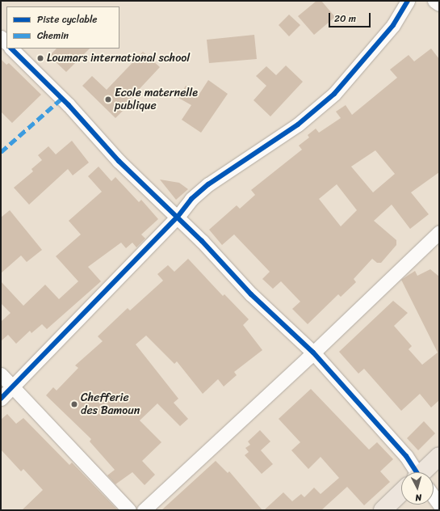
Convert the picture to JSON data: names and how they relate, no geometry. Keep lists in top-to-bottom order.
{
  "places": ["Loumars international school", "Ecole maternelle publique", "Chefferie des Bamoun"],
  "legend": ["Piste cyclable", "Chemin"],
  "scale_bar": "20 m",
  "north": "bottom"
}
